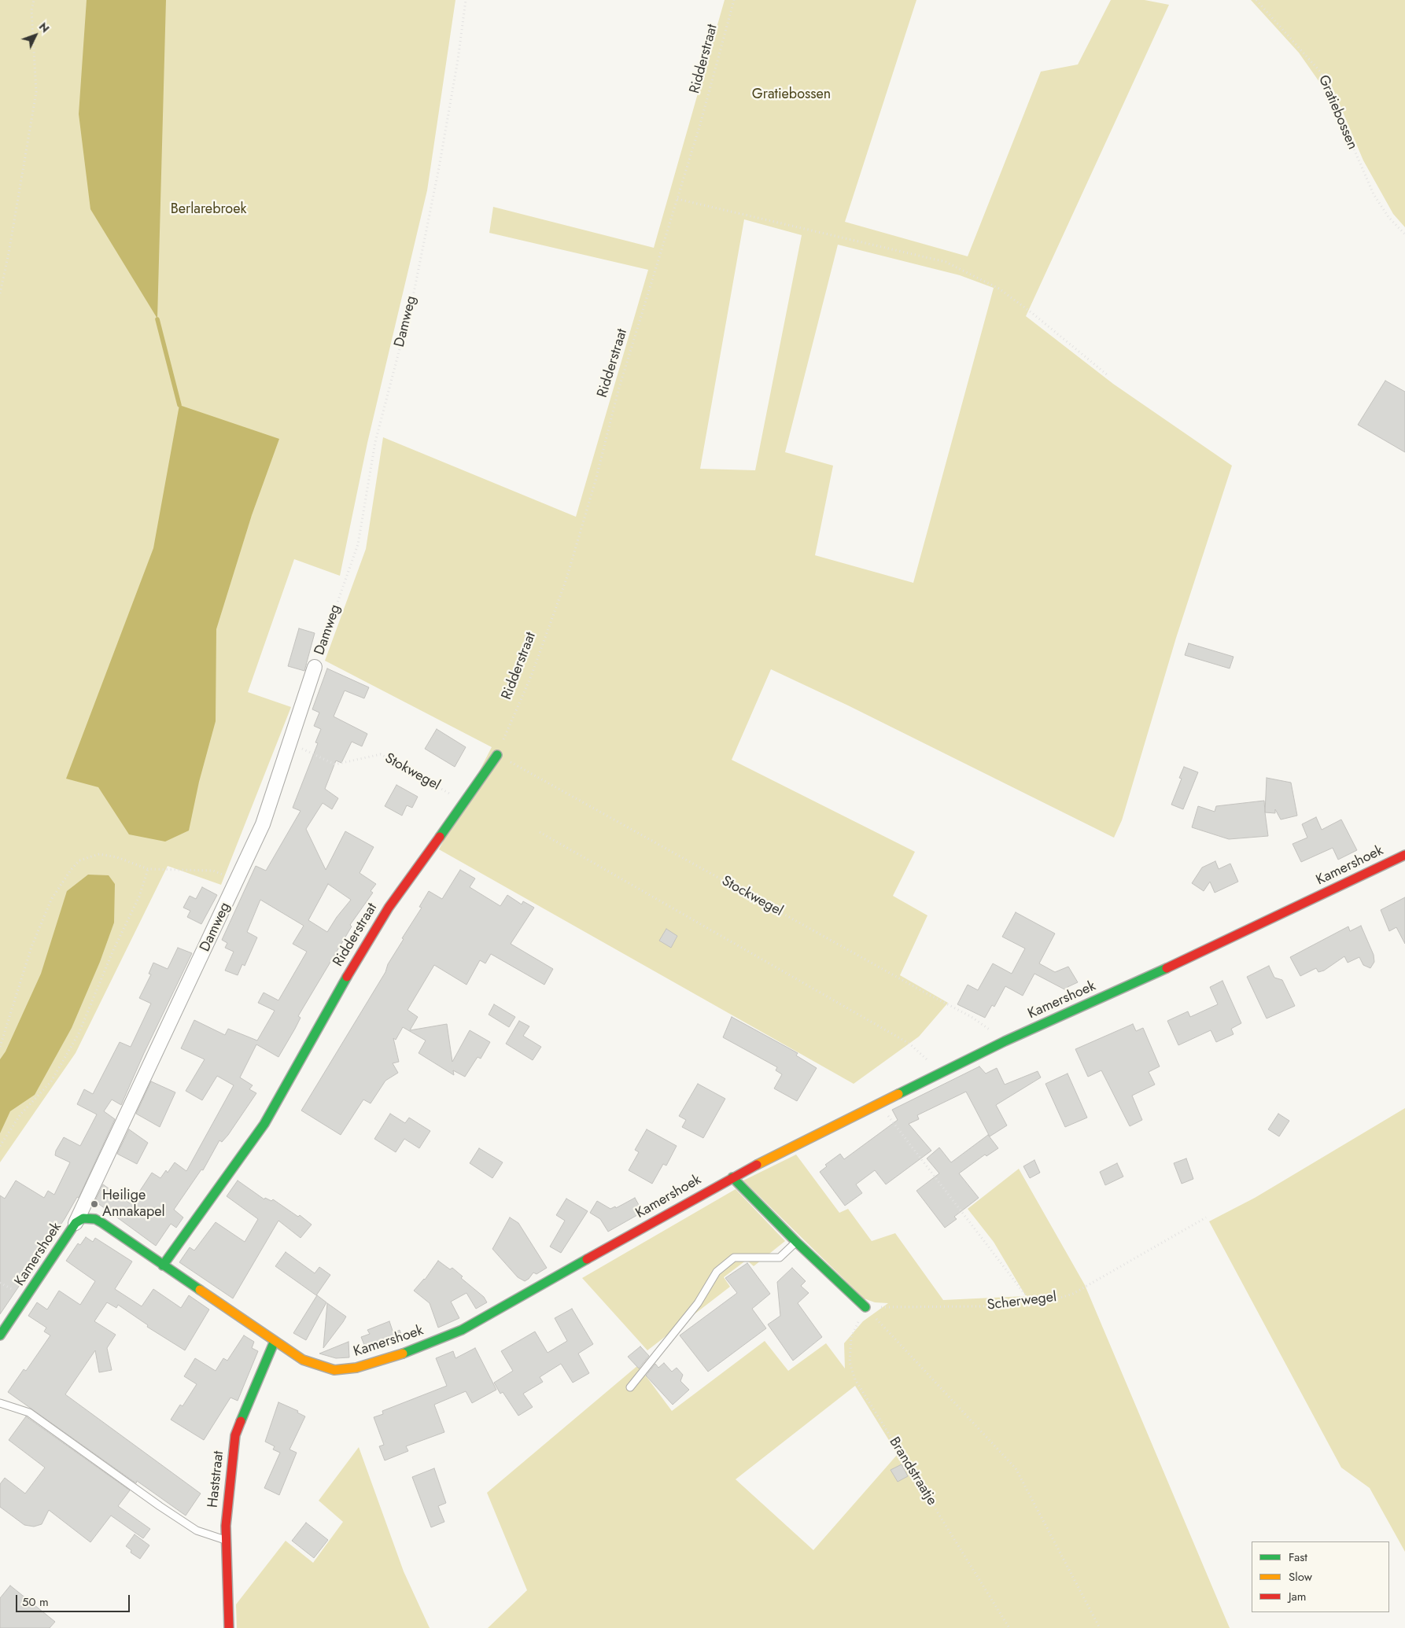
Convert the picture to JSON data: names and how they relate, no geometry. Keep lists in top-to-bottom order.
{
  "streets": {
    "street": [
      "Ridderstraat",
      "Damweg",
      "Kamershoek",
      "Haststraat"
    ],
    "path": [
      "Gratiebossen",
      "Stokwegel",
      "Stockwegel",
      "Scherwegel",
      "Brandstraatje"
    ]
  },
  "crossings": [
    ["Ridderstraat", "Stokwegel"],
    ["Ridderstraat", "Kamershoek"],
    ["Ridderstraat", "Stockwegel"],
    ["Damweg", "Stokwegel"],
    ["Damweg", "Kamershoek"],
    ["Kamershoek", "Stockwegel"],
    ["Kamershoek", "Haststraat"],
    ["Scherwegel", "Brandstraatje"]
  ],
  "parks": ["Gratiebossen", "Berlarebroek"],
  "places": ["Heilige Annakapel"],
  "legend": ["Fast", "Slow", "Jam"],
  "scale_bar": "50 m",
  "north": "top right"
}
